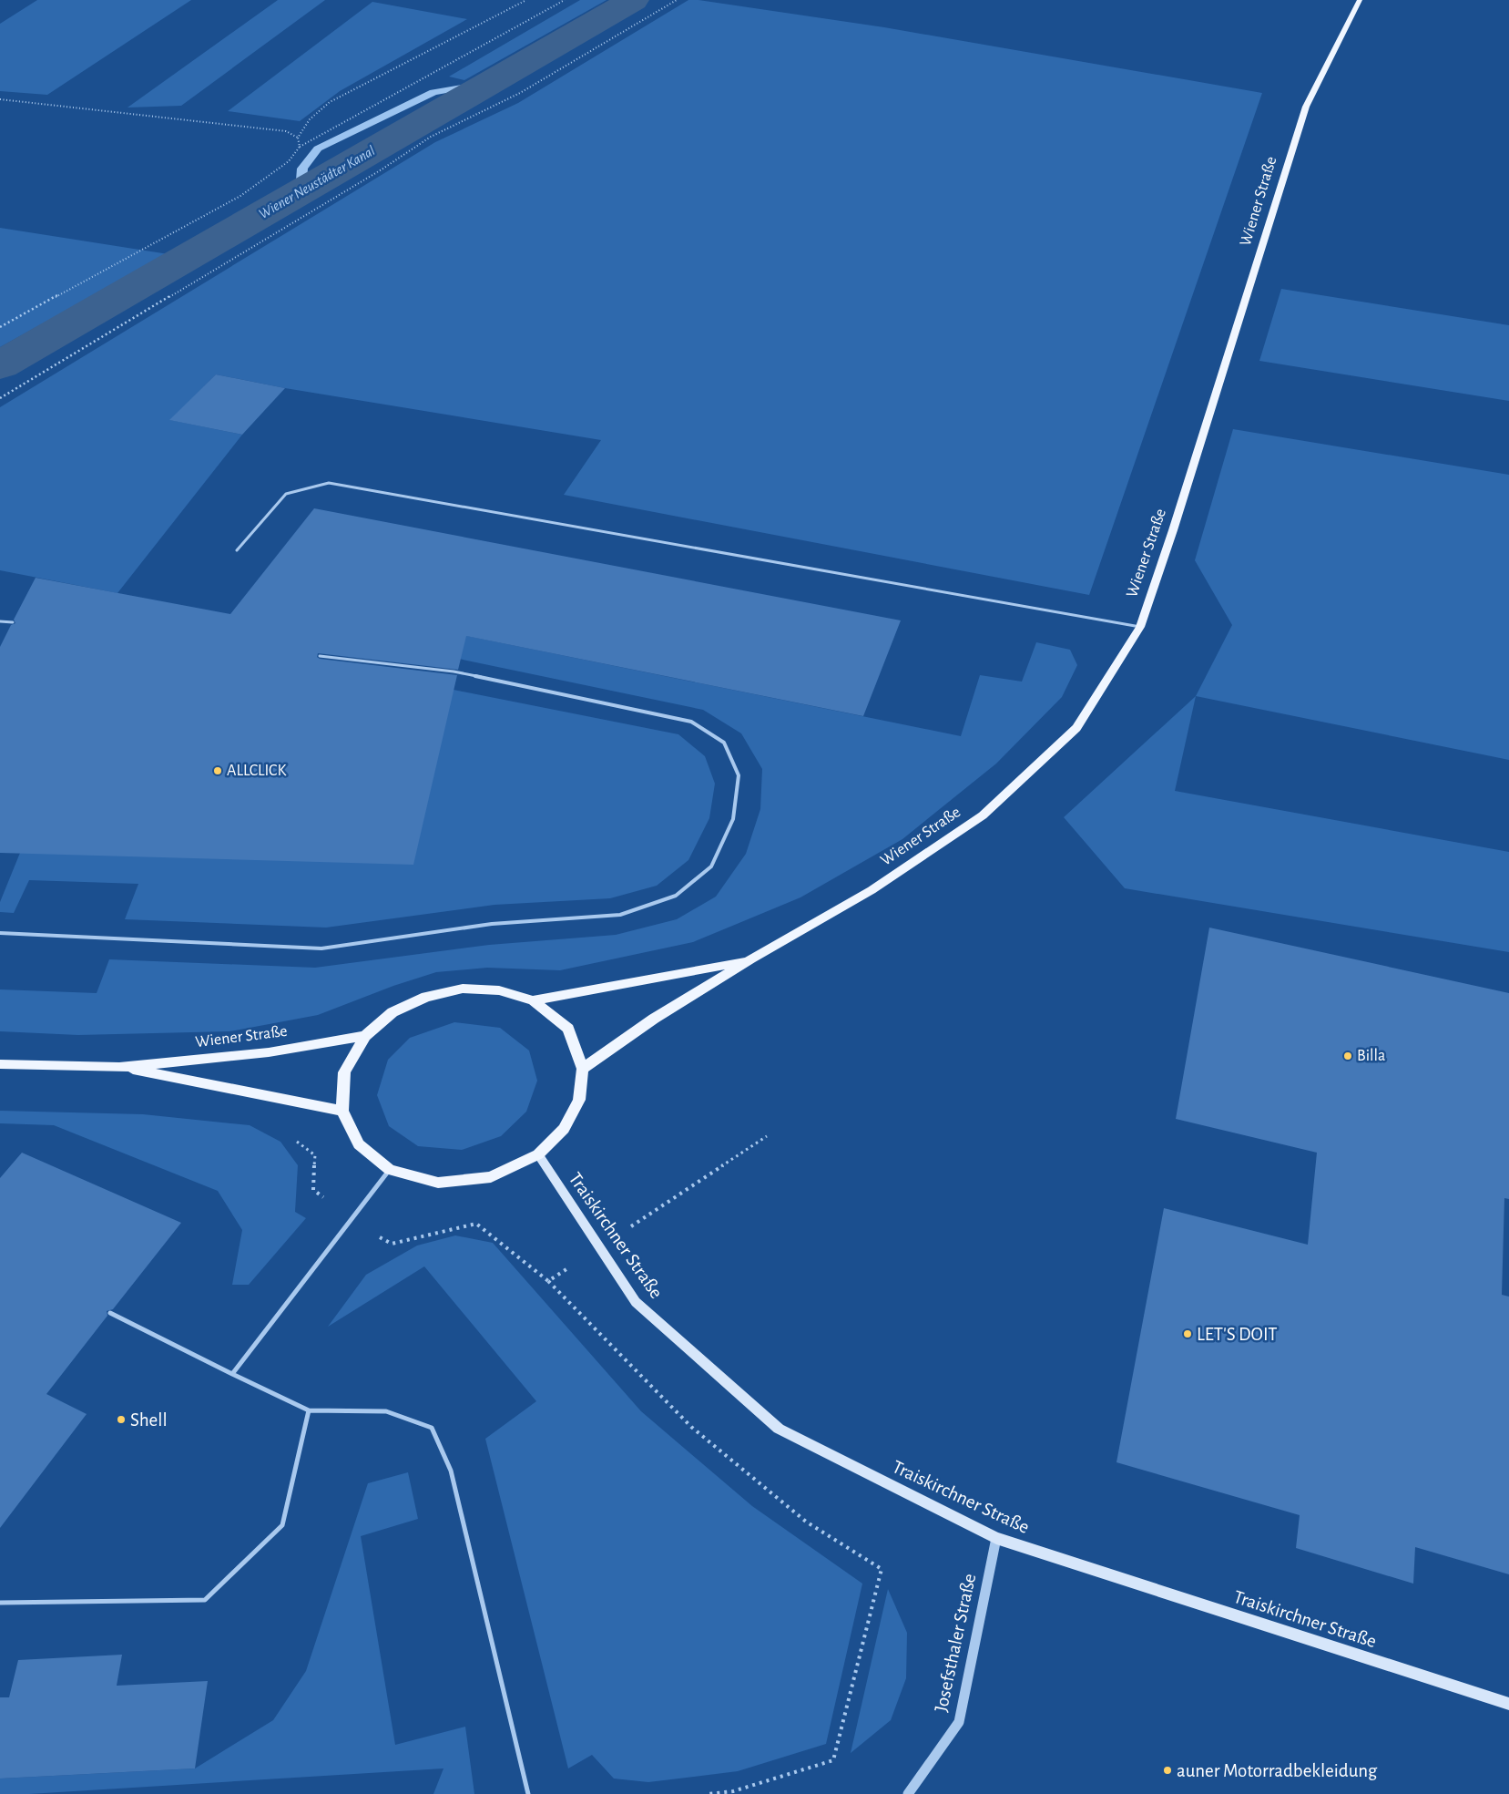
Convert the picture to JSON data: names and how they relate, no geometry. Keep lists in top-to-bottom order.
{
  "streets": {
    "main road": ["Wiener Straße", "Traiskirchner Straße"],
    "street": ["Josefsthaler Straße"]
  },
  "crossings": [
    ["Wiener Straße", "Traiskirchner Straße"],
    ["Traiskirchner Straße", "Josefsthaler Straße"]
  ],
  "water": ["Wiener Neustädter Kanal"],
  "places": [
    "ALLCLICK",
    "Billa",
    "LET'S DOIT",
    "Shell",
    "auner Motorradbekleidung"
  ]
}
